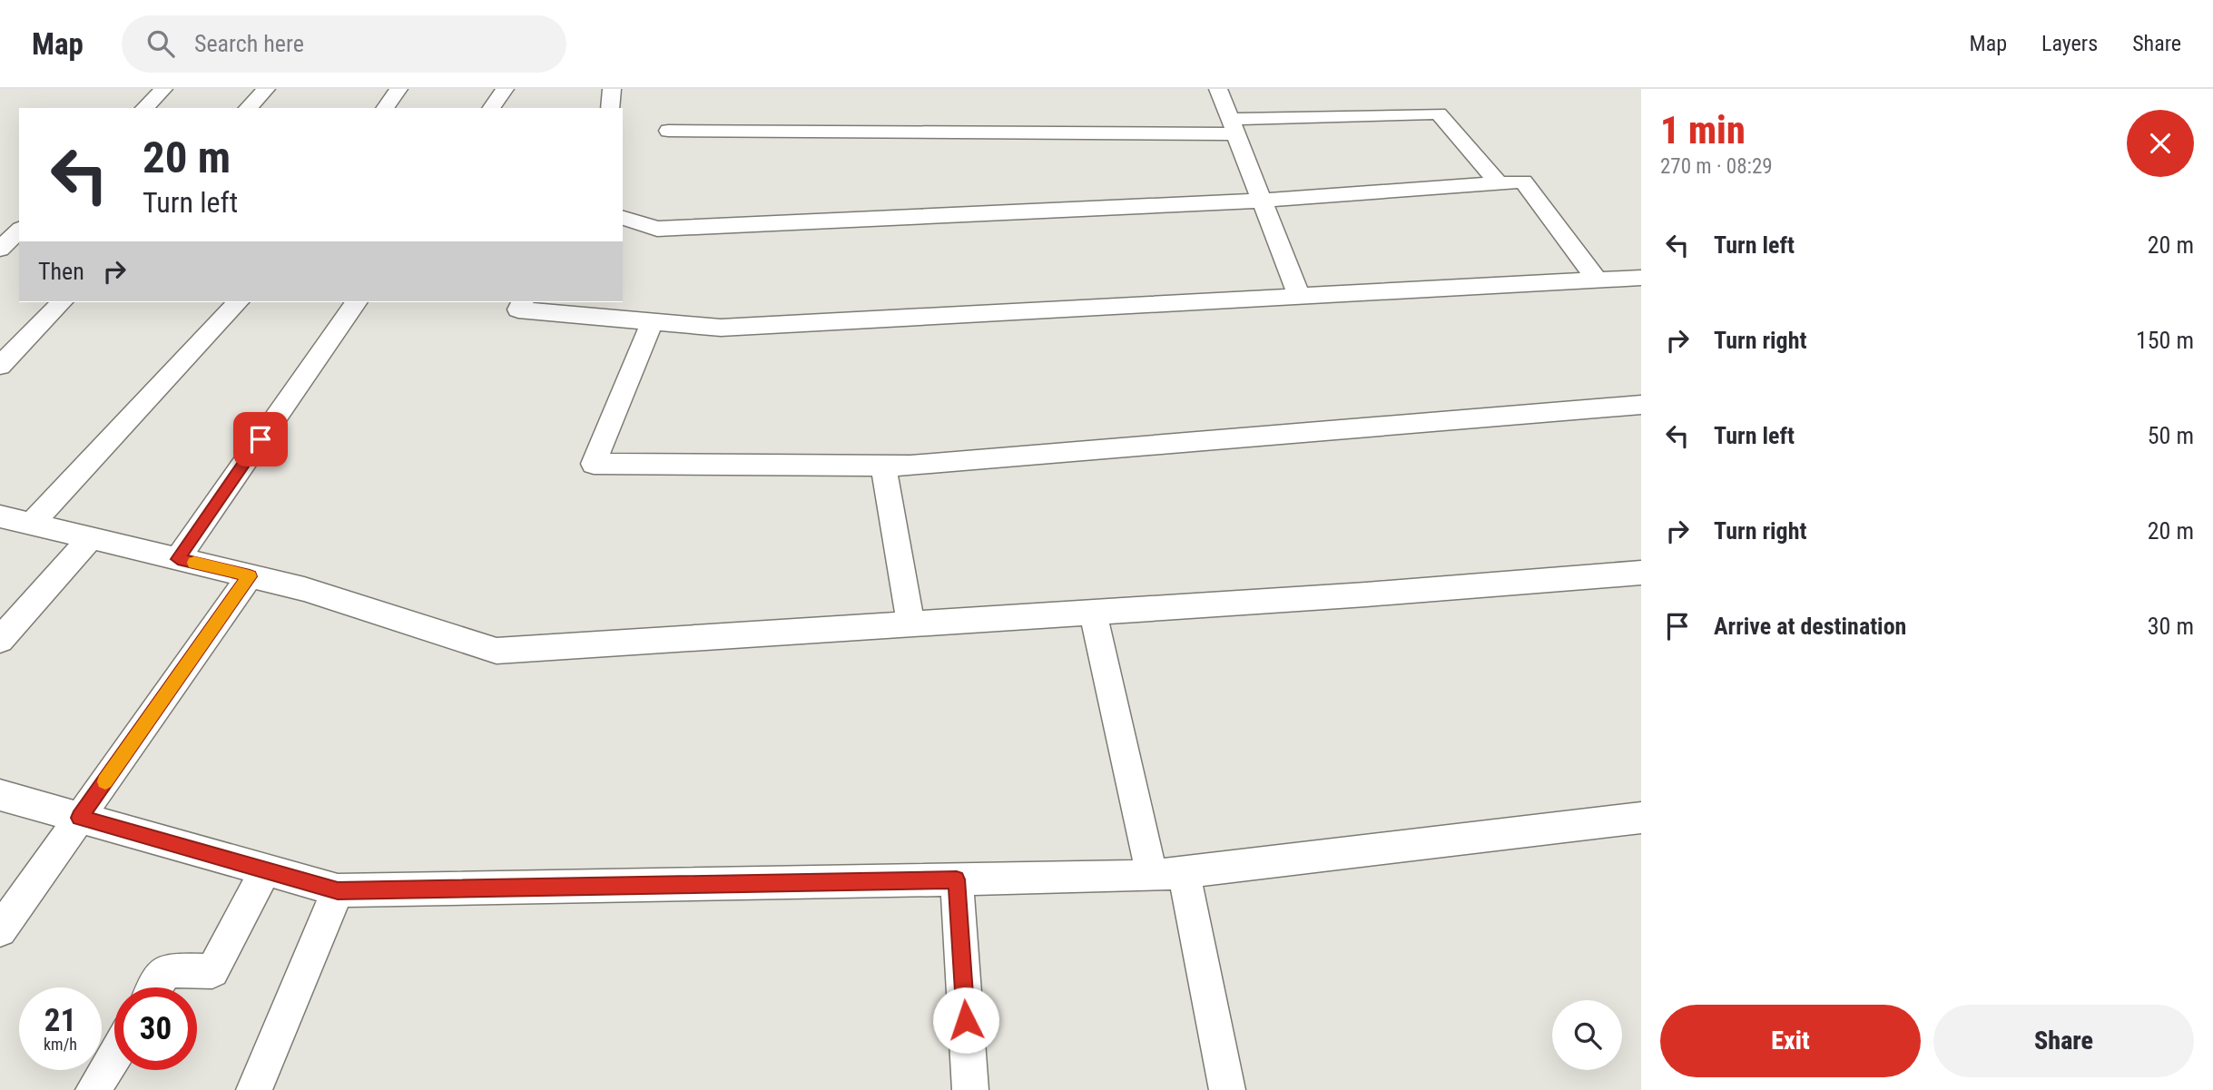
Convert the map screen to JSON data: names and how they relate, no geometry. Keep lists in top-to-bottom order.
{
  "page": {
    "header": "Map",
    "search": "Search here",
    "nav": ["Map", "Layers", "Share"],
    "heading": ["1 min", "270 m · 08:29"],
    "turn": ["20 m", "Turn left"],
    "list": [
      {
        "name": "Turn left",
        "value": "20 m"
      },
      {
        "name": "Turn right",
        "value": "150 m"
      },
      {
        "name": "Turn left",
        "value": "50 m"
      },
      {
        "name": "Turn right",
        "value": "20 m"
      },
      {
        "name": "Arrive at destination",
        "value": "30 m"
      }
    ],
    "then": "Then",
    "speed": "21 km/h",
    "limit": "30",
    "buttons": ["Exit", "Share"]
  }
}
